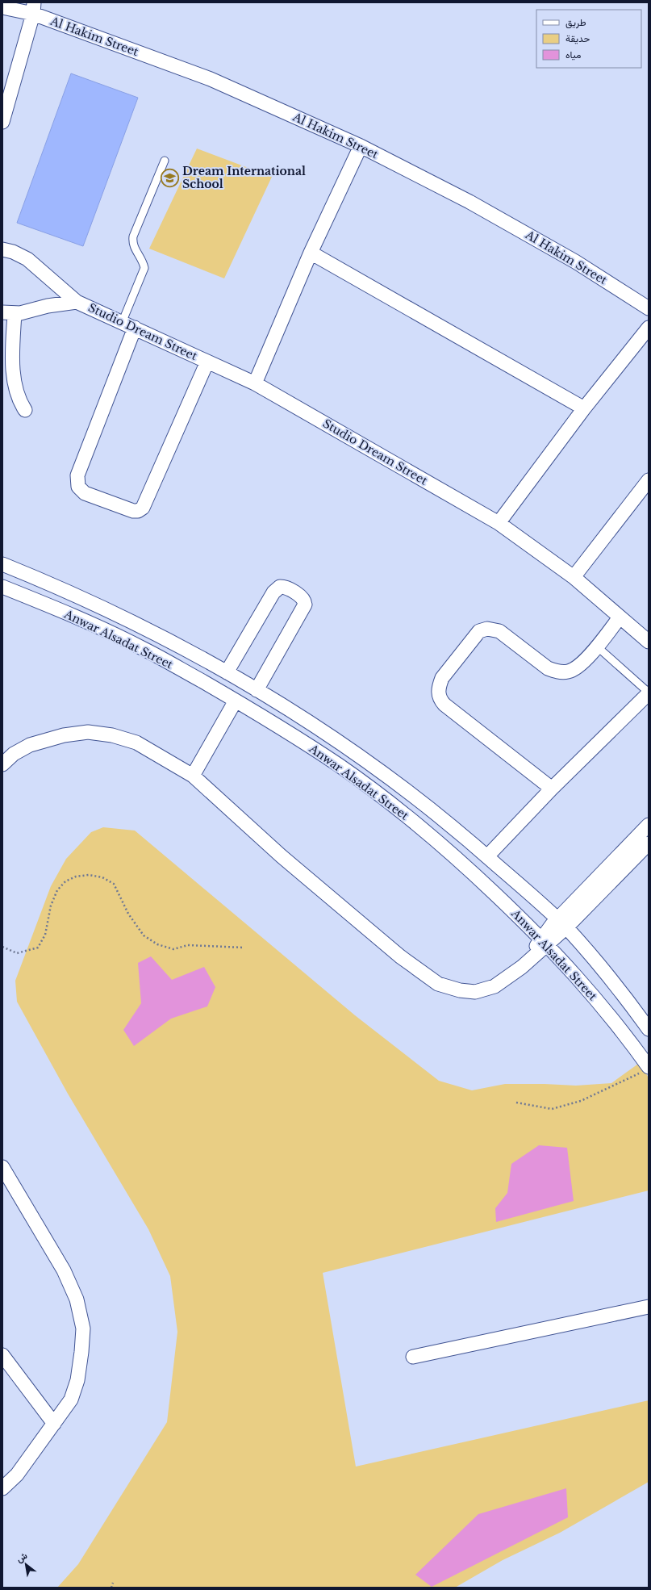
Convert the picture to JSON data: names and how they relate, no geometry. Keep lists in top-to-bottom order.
{
  "streets": {
    "street": ["Al Hakim Street", "Studio Dream Street", "Anwar Alsadat Street"]
  },
  "places": {
    "school or university": ["Dream International School"]
  },
  "legend": ["طريق", "حديقة", "مياه"],
  "north": "top left"
}
